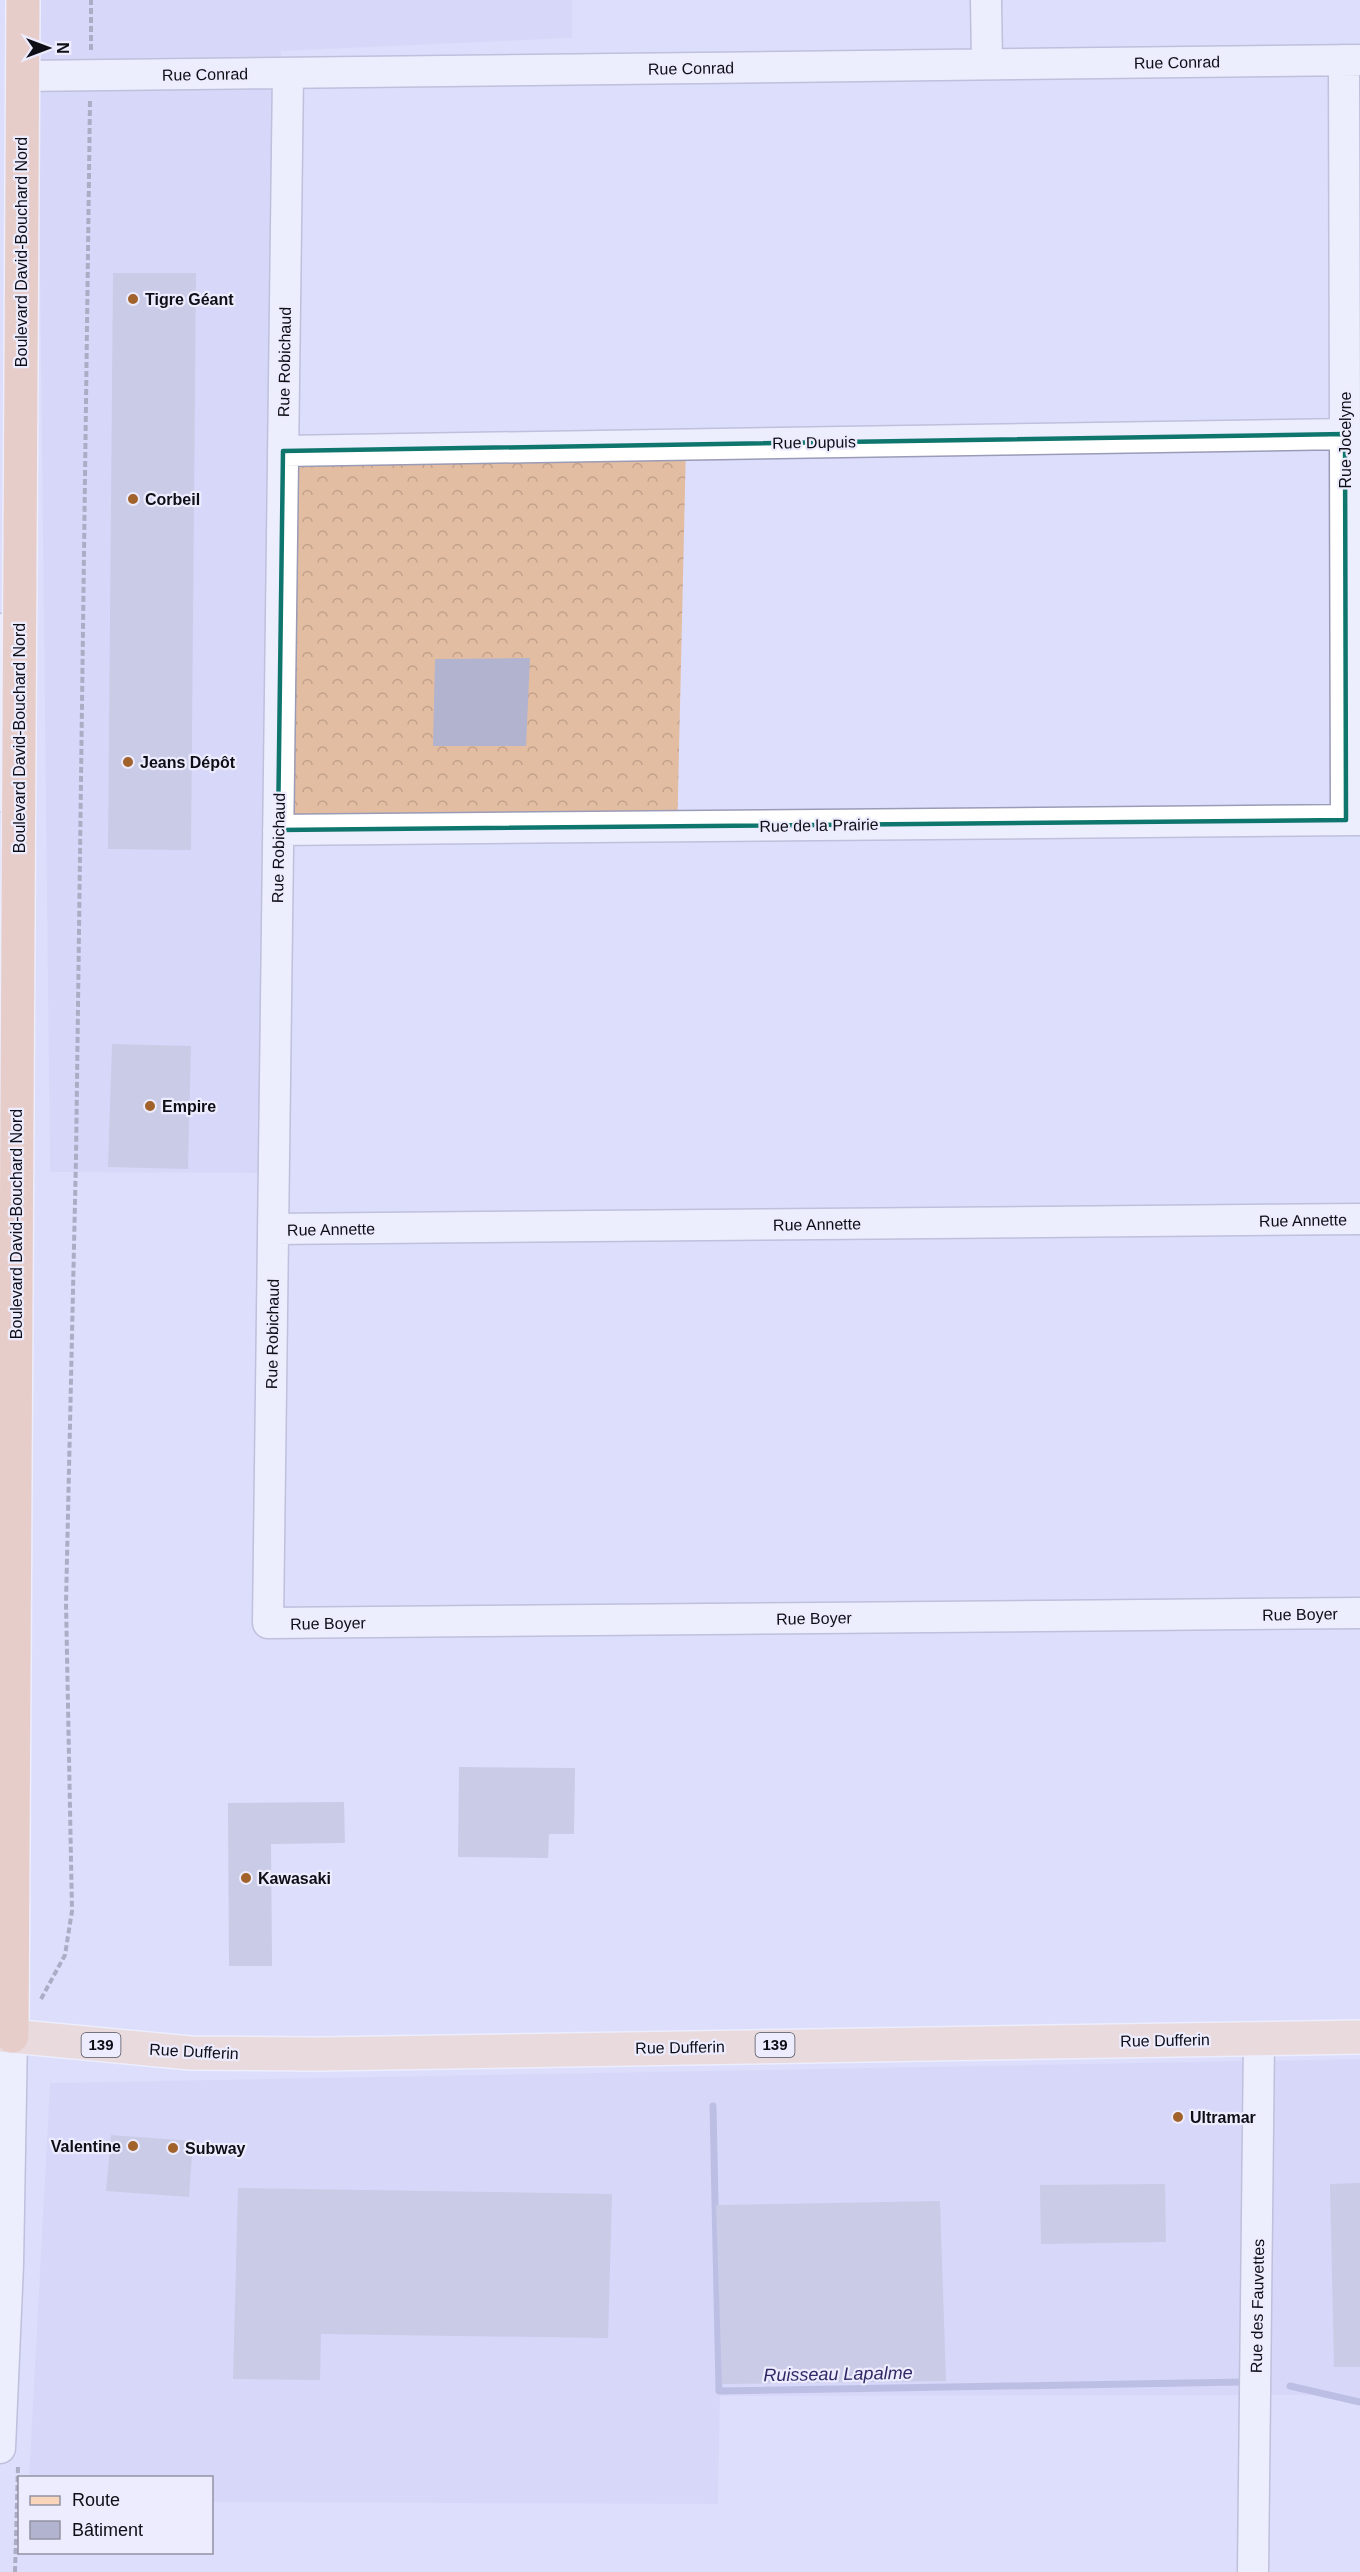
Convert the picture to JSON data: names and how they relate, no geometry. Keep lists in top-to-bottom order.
{
  "streets": {
    "highway": ["Boulevard David-Bouchard Nord"],
    "main road": ["Rue Dufferin", "139"],
    "street": [
      "Rue Conrad",
      "Rue Robichaud",
      "Rue Jocelyne",
      "Rue Dupuis",
      "Rue de la Prairie",
      "Rue Annette",
      "Rue Boyer",
      "Rue des Fauvettes"
    ]
  },
  "crossings": [
    ["Rue Conrad", "Boulevard David-Bouchard Nord"],
    ["Rue Conrad", "Rue Robichaud"],
    ["Rue Conrad", "Rue Jocelyne"],
    ["Boulevard David-Bouchard Nord", "Rue Dufferin"],
    ["Rue Robichaud", "Rue Dupuis"],
    ["Rue Robichaud", "Rue de la Prairie"],
    ["Rue Robichaud", "Rue Annette"],
    ["Rue Robichaud", "Rue Boyer"],
    ["Rue Jocelyne", "Rue Dupuis"],
    ["Rue Jocelyne", "Rue de la Prairie"],
    ["Rue Dufferin", "Rue des Fauvettes"]
  ],
  "water": ["Ruisseau Lapalme"],
  "places": [
    "Tigre Géant",
    "Corbeil",
    "Jeans Dépôt",
    "Empire",
    "Kawasaki",
    "Ultramar",
    "Valentine",
    "Subway"
  ],
  "legend": ["Route", "Bâtiment"],
  "north": "right"
}
